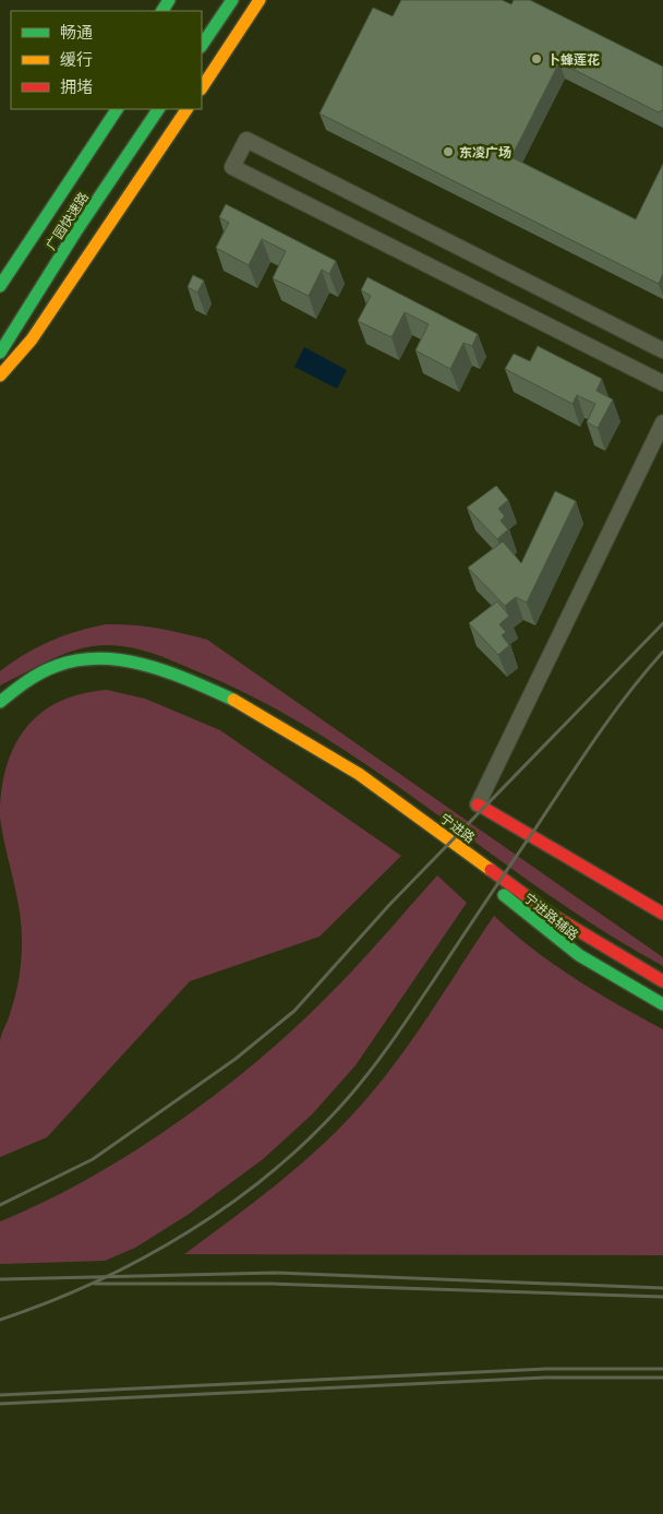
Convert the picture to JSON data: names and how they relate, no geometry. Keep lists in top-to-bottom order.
{
  "streets": {
    "main road": ["广园快速路", "宁进路", "宁进路辅路"]
  },
  "crossings": [
    ["宁进路", "宁进路辅路"]
  ],
  "places": ["卜蜂莲花", "东凌广场"],
  "legend": ["畅通", "缓行", "拥堵"]
}
